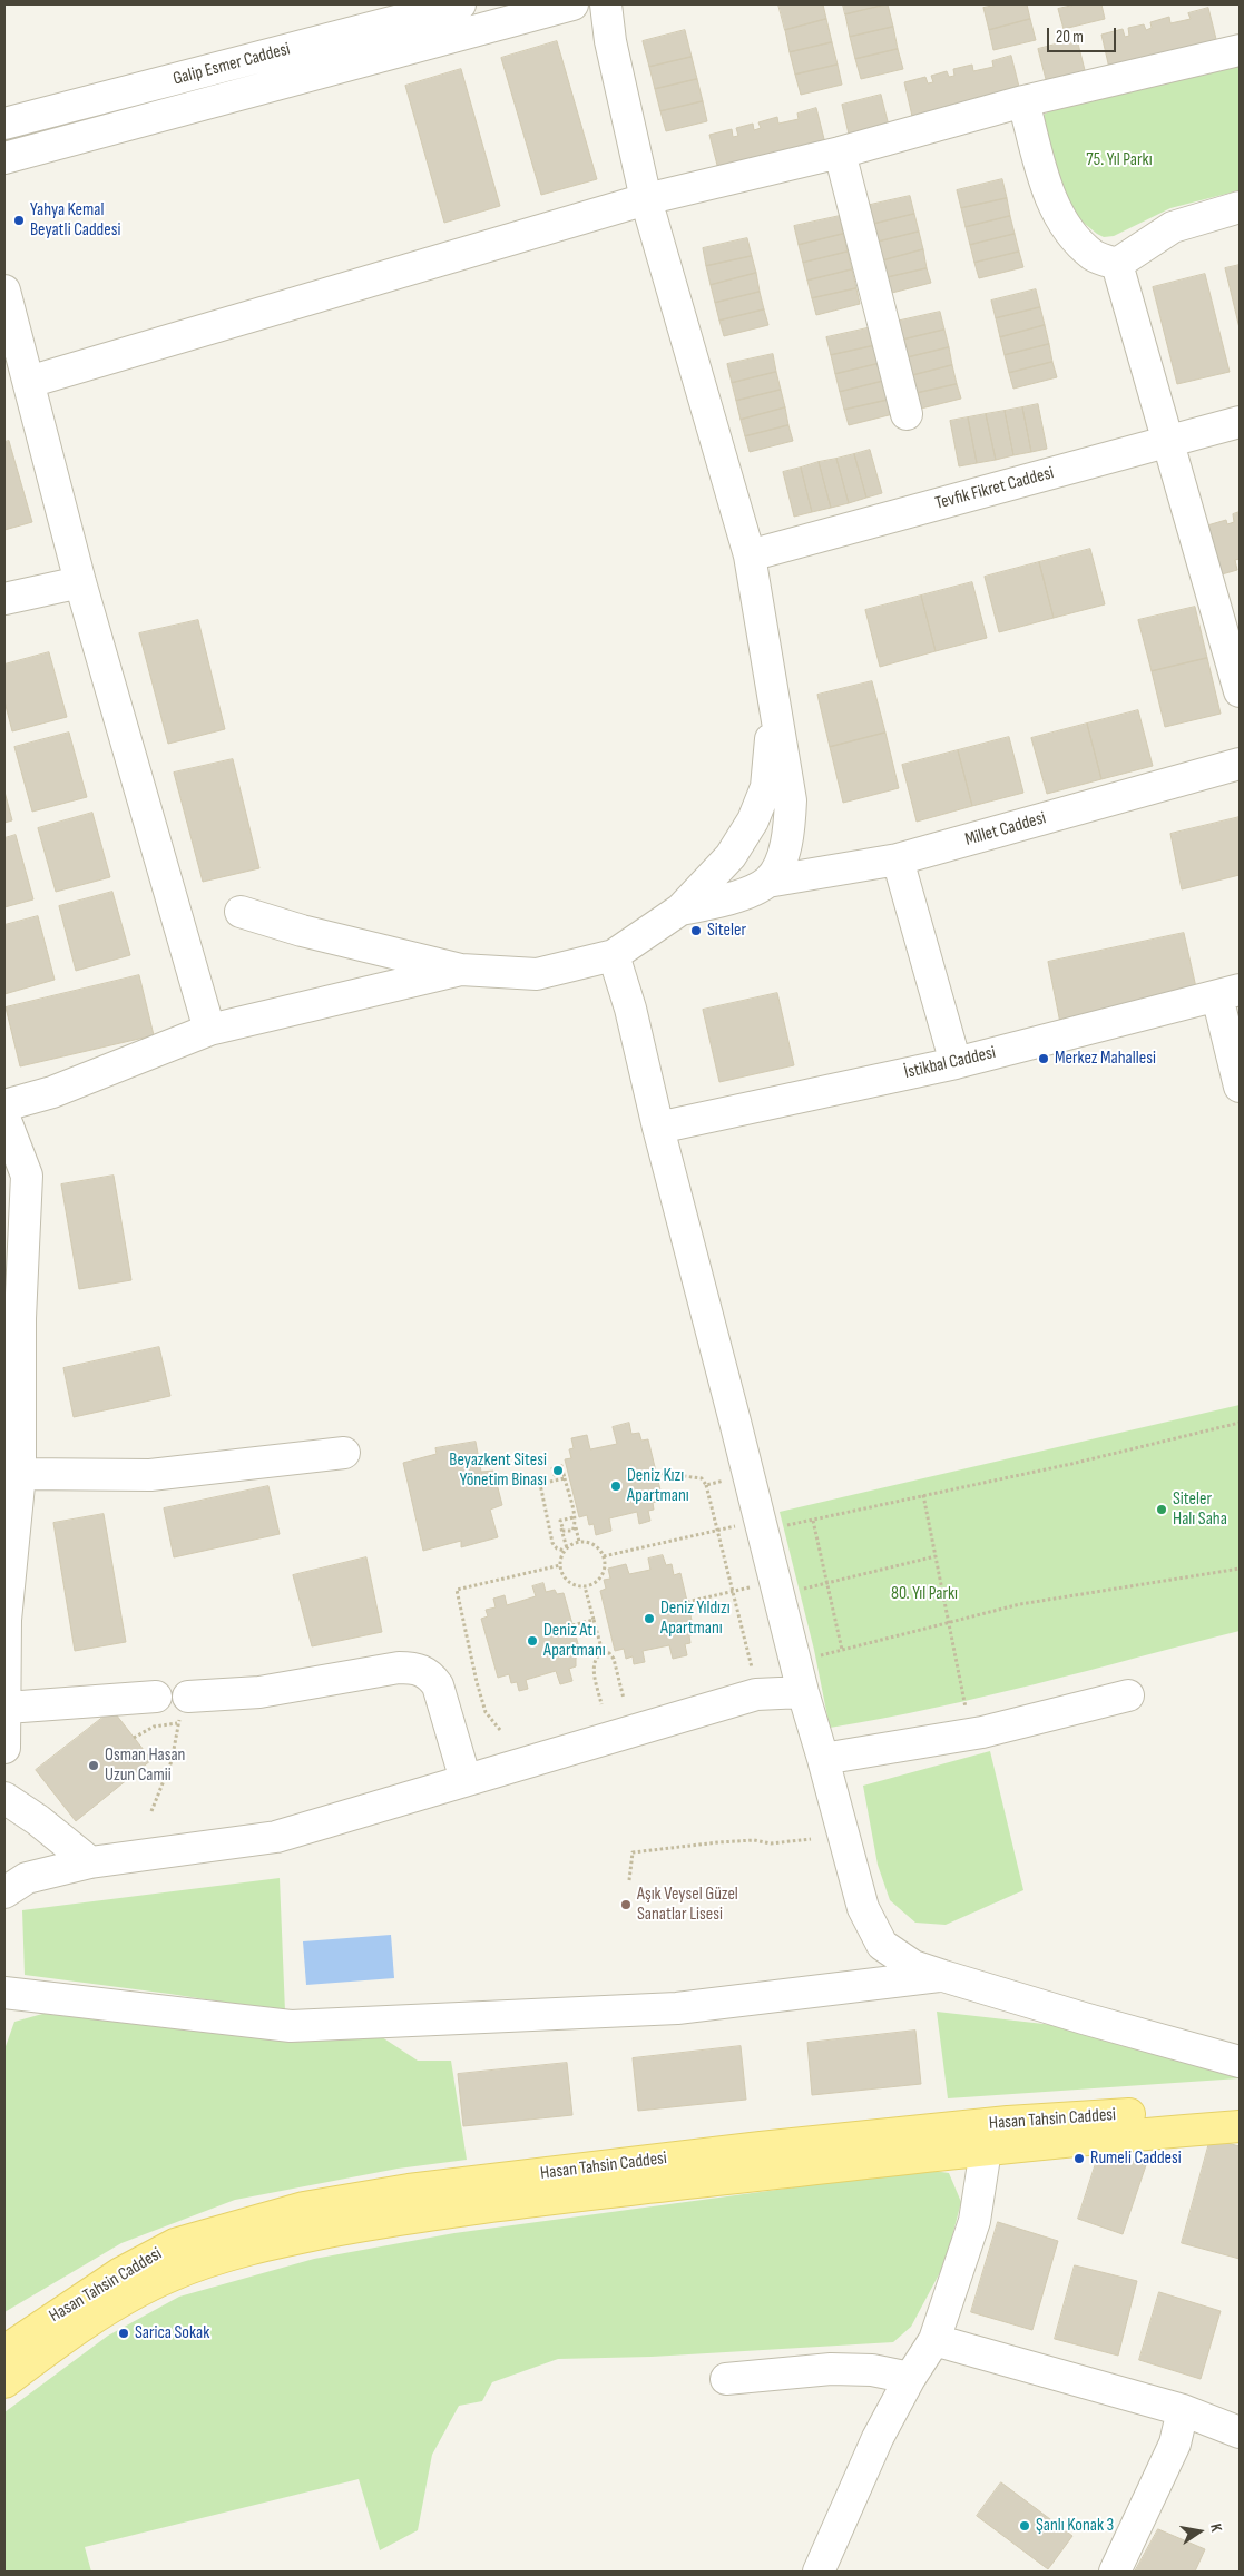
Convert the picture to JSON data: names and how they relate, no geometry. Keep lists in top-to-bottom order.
{
  "streets": {
    "main road": ["Hasan Tahsin Caddesi"],
    "street": [
      "Galip Esmer Caddesi",
      "Tevfik Fikret Caddesi",
      "Millet Caddesi",
      "İstikbal Caddesi"
    ]
  },
  "parks": ["75. Yıl Parkı", "80. Yıl Parkı"],
  "places": [
    "Yahya Kemal Beyatli Caddesi",
    "Siteler",
    "Merkez Mahallesi",
    "Beyazkent Sitesi Yönetim Binası",
    "Deniz Kızı Apartmanı",
    "Siteler Halı Saha",
    "Deniz Yıldızı Apartmanı",
    "Deniz Atı Apartmanı",
    "Osman Hasan Uzun Camii",
    "Aşık Veysel Güzel Sanatlar Lisesi",
    "Rumeli Caddesi",
    "Sarica Sokak",
    "Şanlı Konak 3"
  ],
  "scale_bar": "20 m",
  "north": "right"
}
